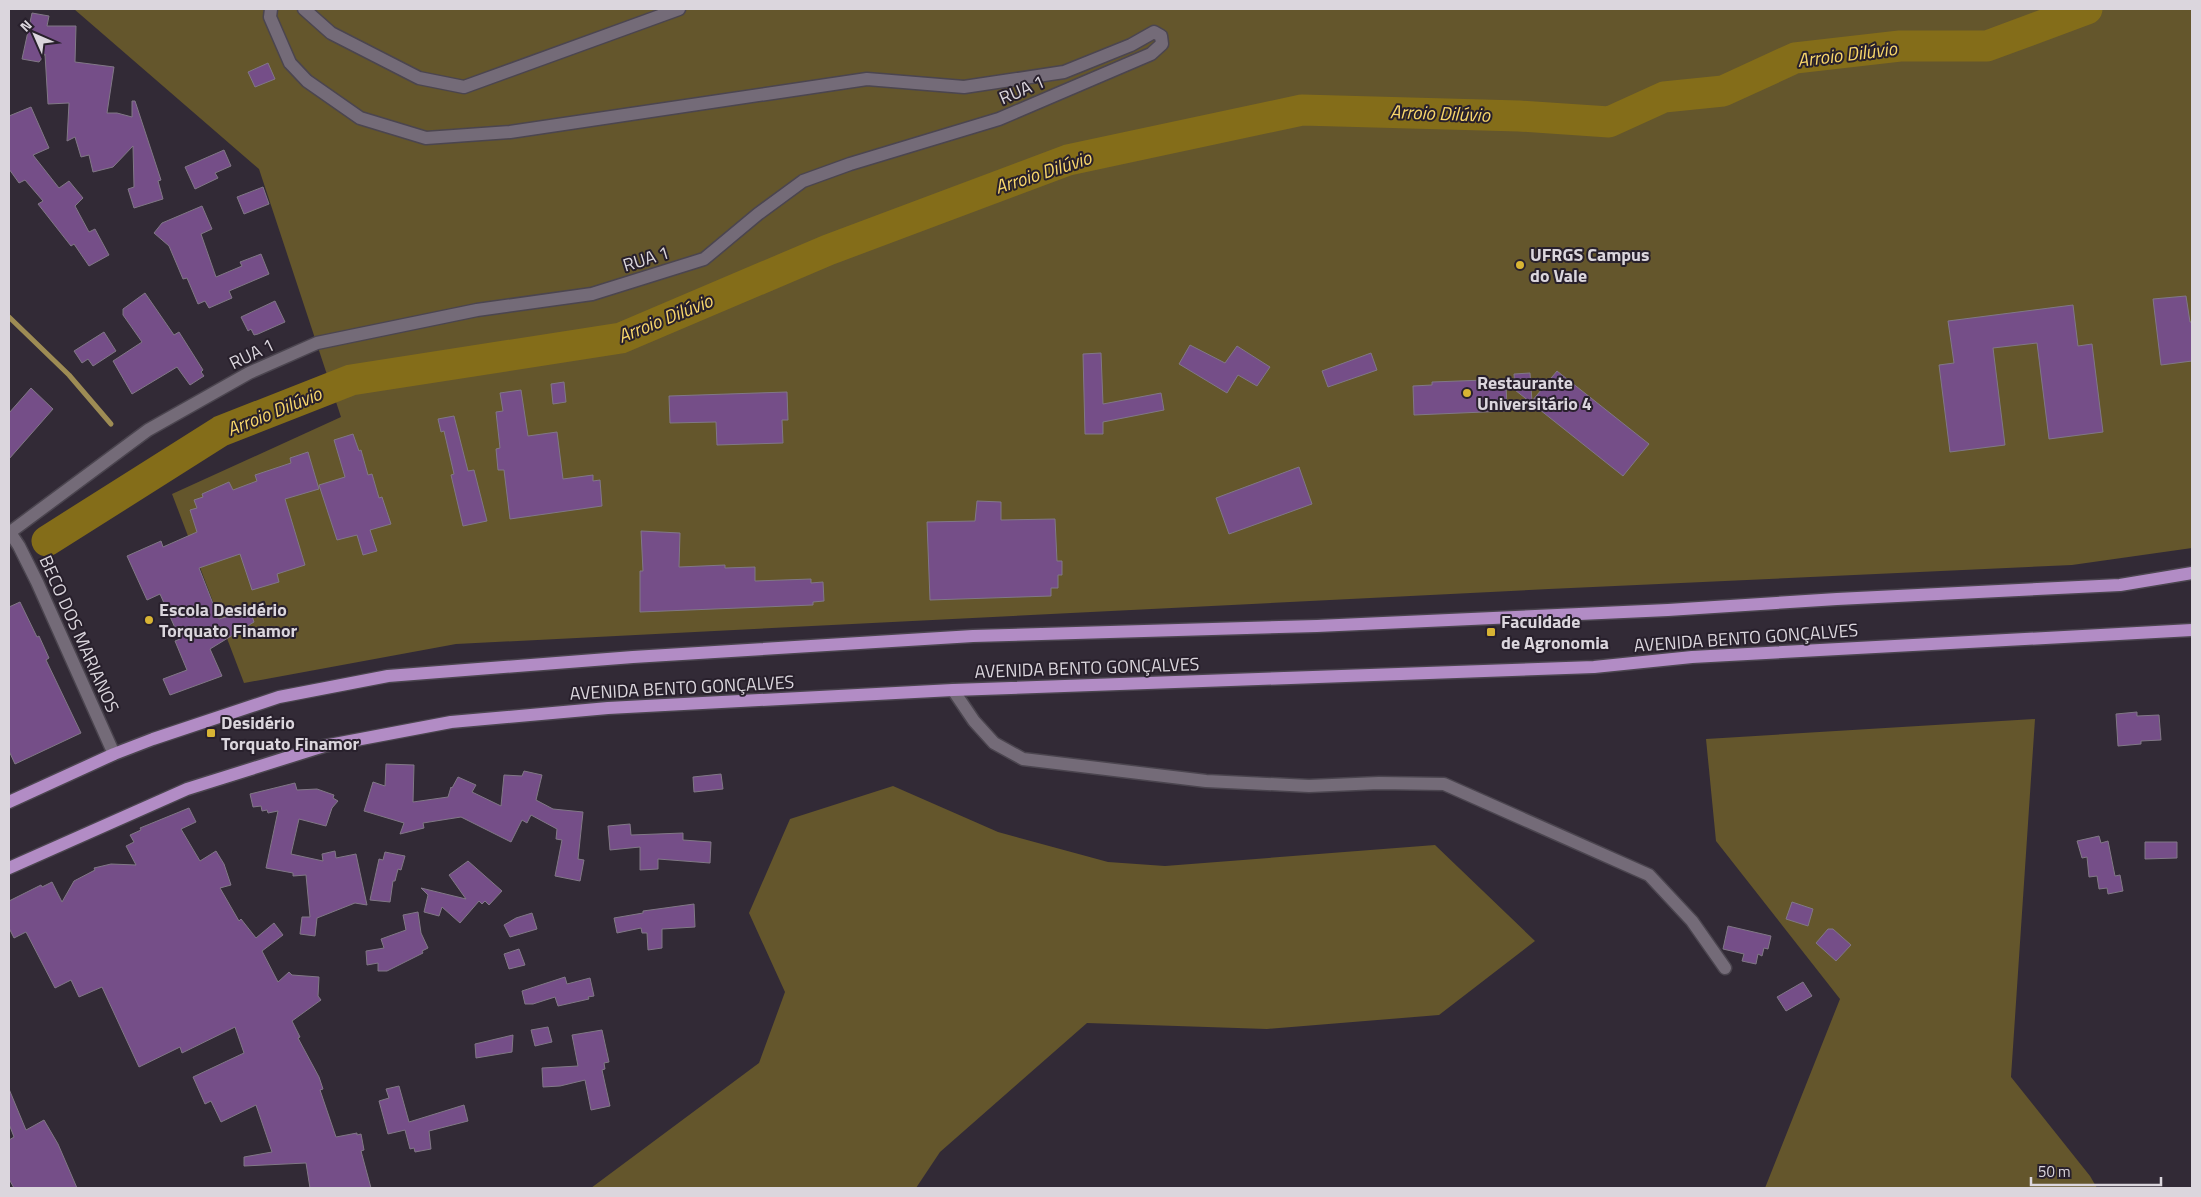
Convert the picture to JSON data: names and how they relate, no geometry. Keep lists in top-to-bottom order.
{
  "streets": {
    "main road": ["AVENIDA BENTO GONÇALVES"],
    "street": ["RUA 1", "BECO DOS MARIANOS"]
  },
  "crossings": [
    ["RUA 1", "BECO DOS MARIANOS"],
    ["BECO DOS MARIANOS", "AVENIDA BENTO GONÇALVES"]
  ],
  "water": ["Arroio Dilúvio"],
  "places": {
    "other": ["UFRGS Campus do Vale", "Restaurante Universitário 4", "Escola Desidério Torquato Finamor"],
    "transit": ["Faculdade de Agronomia", "Desidério Torquato Finamor"]
  },
  "scale_bar": "50 m",
  "north": "top left"
}
